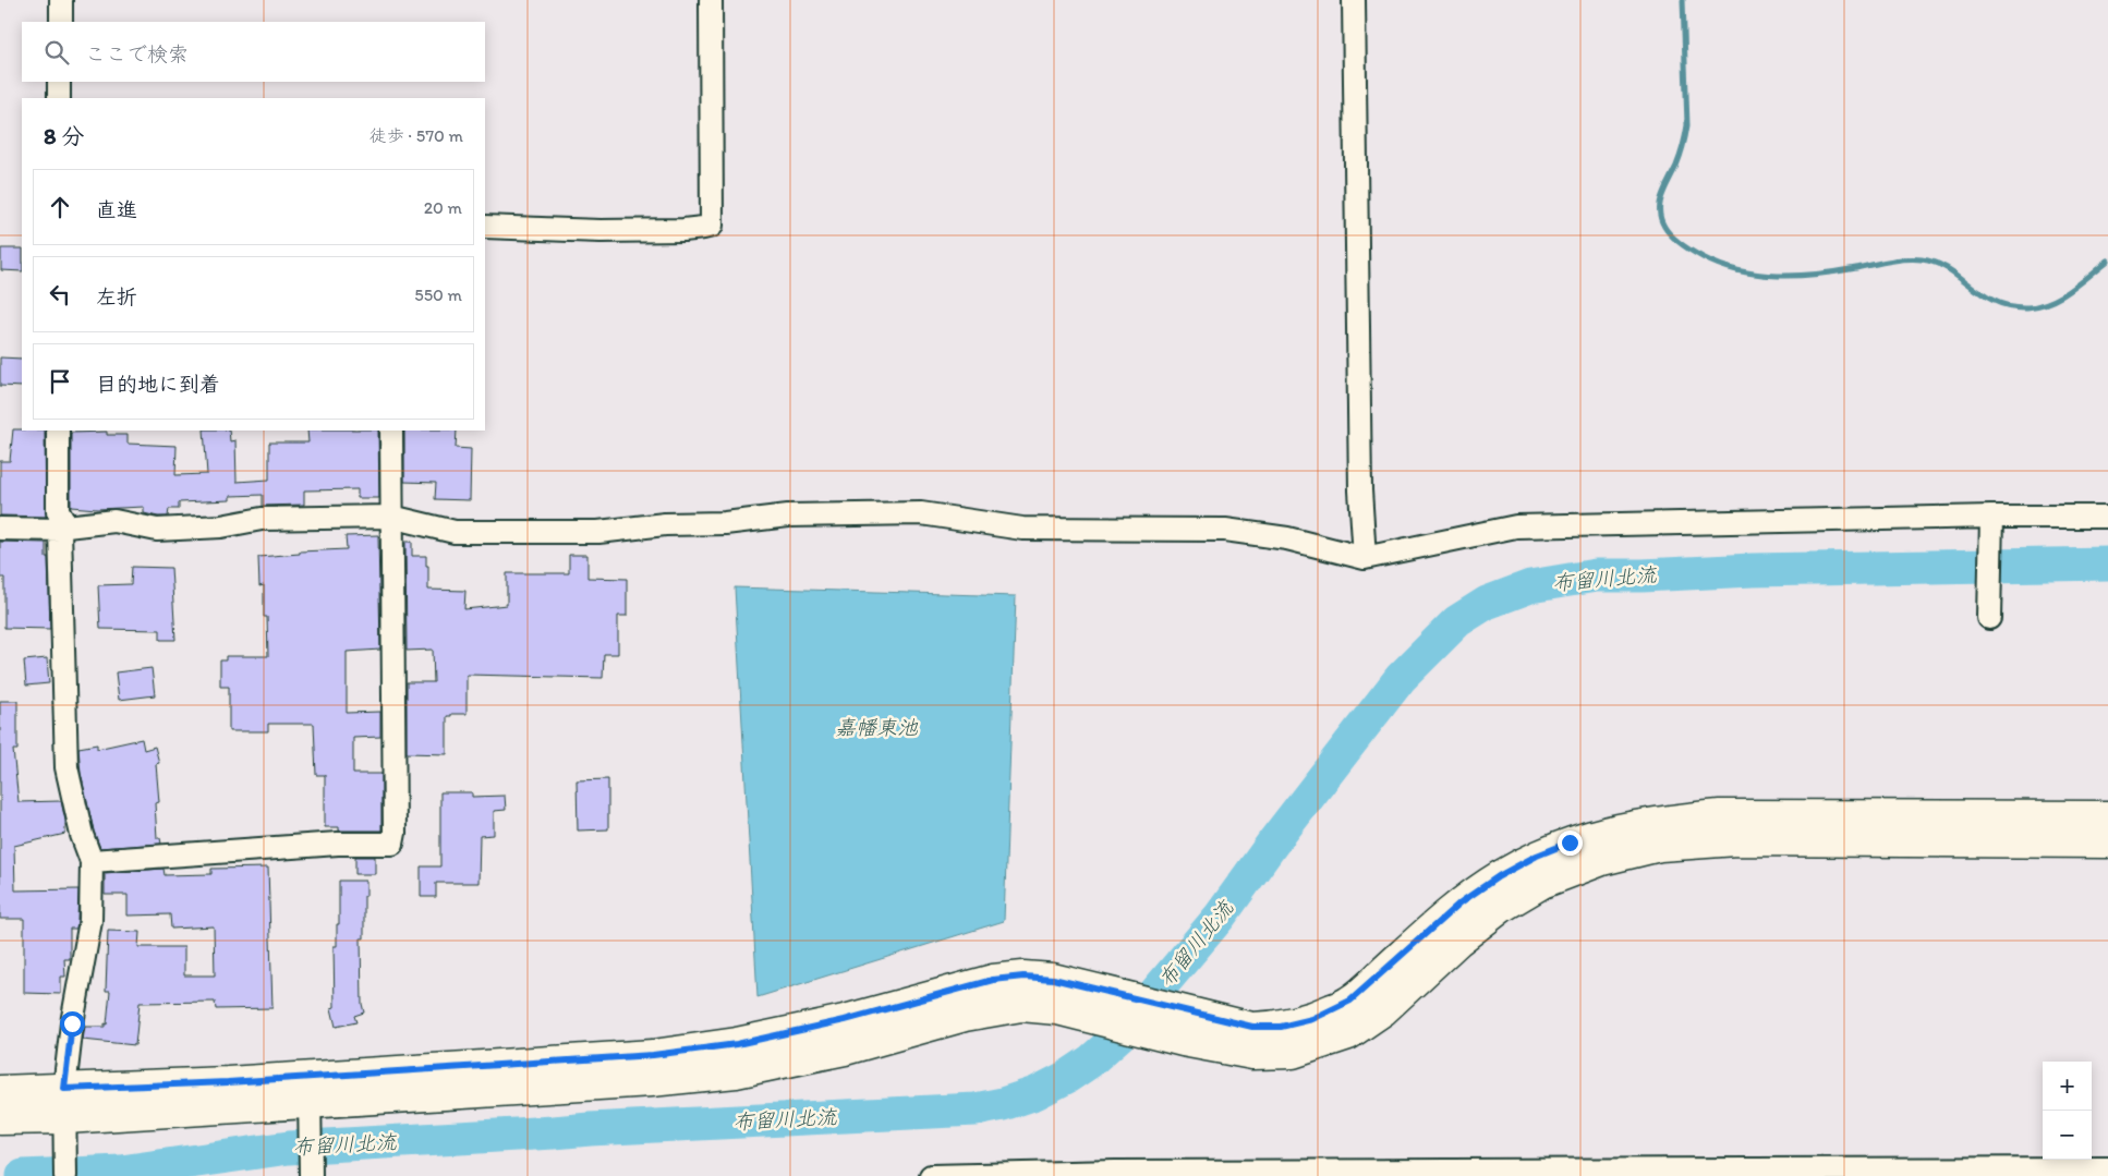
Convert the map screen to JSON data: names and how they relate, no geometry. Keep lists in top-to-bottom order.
{
  "water": ["布留川北流", "嘉幡東池"],
  "page": {
    "search": "ここで検索",
    "heading": ["8 分", "徒歩 · 570 m"],
    "list": [
      ["直進", "20 m"],
      ["左折", "550 m"],
      "目的地に到着"
    ],
    "map_buttons": ["+", "−"]
  }
}
